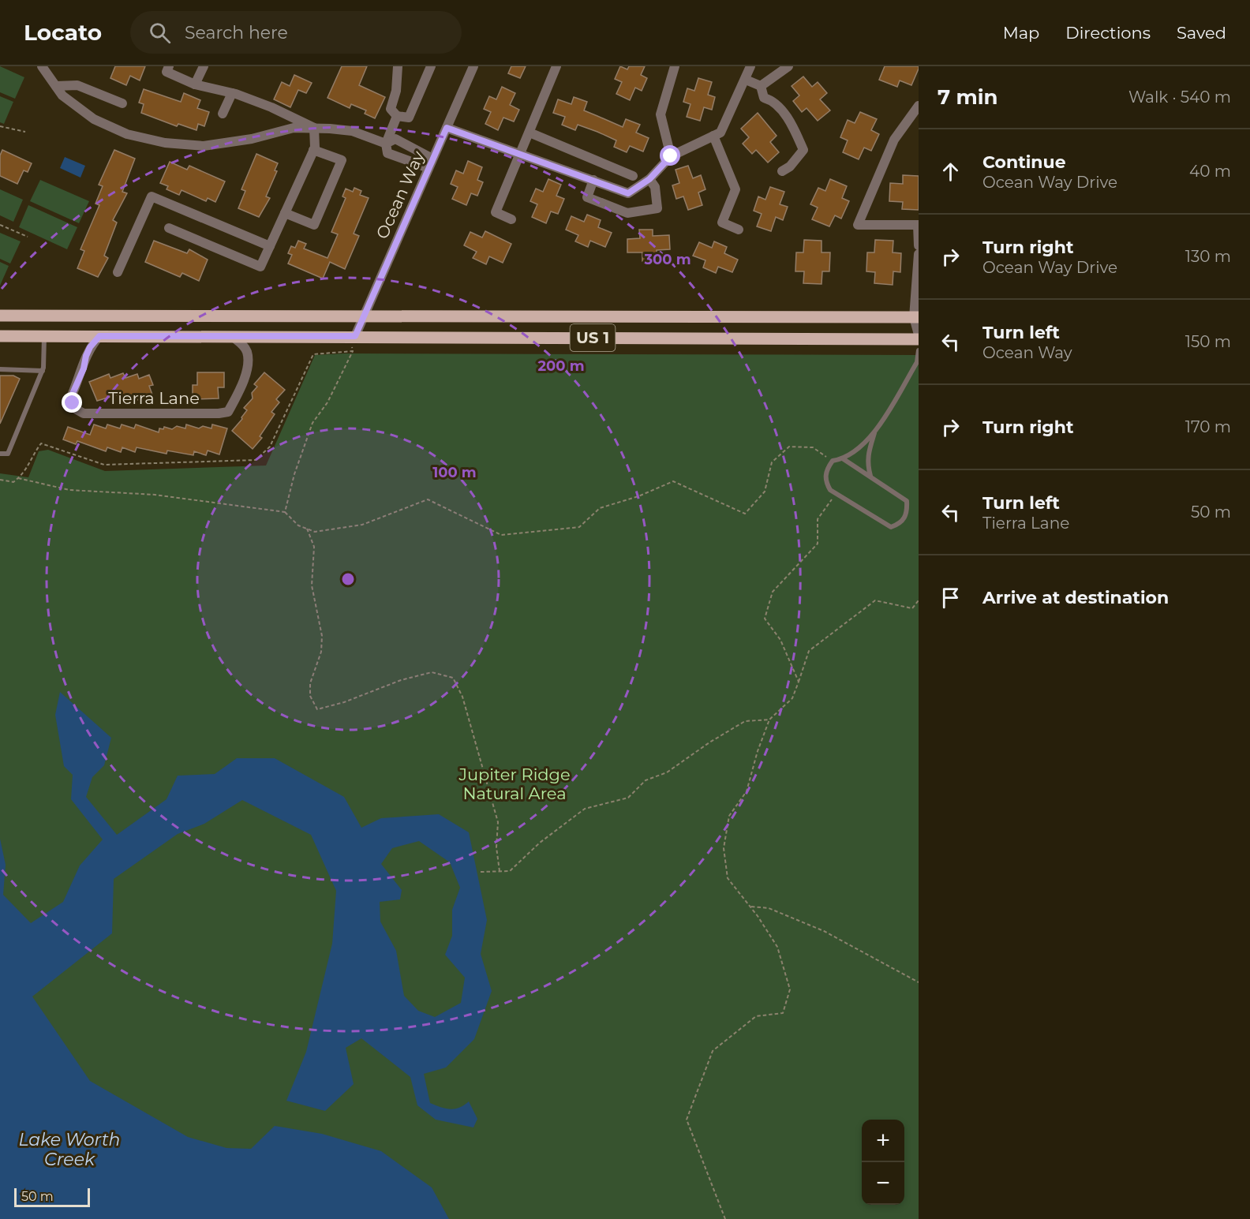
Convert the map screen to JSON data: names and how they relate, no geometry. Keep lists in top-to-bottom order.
{
  "streets": {
    "main road": ["US 1"],
    "street": ["Ocean Way", "Tierra Lane"]
  },
  "crossings": [
    ["Ocean Way", "US 1"],
    ["US 1", "Tierra Lane"]
  ],
  "water": ["Lake Worth Creek"],
  "parks": ["Jupiter Ridge Natural Area"],
  "scale_bar": "50 m",
  "page": {
    "header": "Locato",
    "search": "Search here",
    "nav": ["Map", "Directions", "Saved"],
    "heading": ["7 min", "Walk · 540 m"],
    "list": [
      ["Continue", "Ocean Way Drive", "40 m"],
      ["Turn right", "Ocean Way Drive", "130 m"],
      ["Turn left", "Ocean Way", "150 m"],
      ["Turn right", "170 m"],
      ["Turn left", "Tierra Lane", "50 m"],
      "Arrive at destination"
    ],
    "map_buttons": ["+", "−"],
    "scale": "50 m"
  },
  "rings": ["300 m", "200 m", "100 m"]
}
